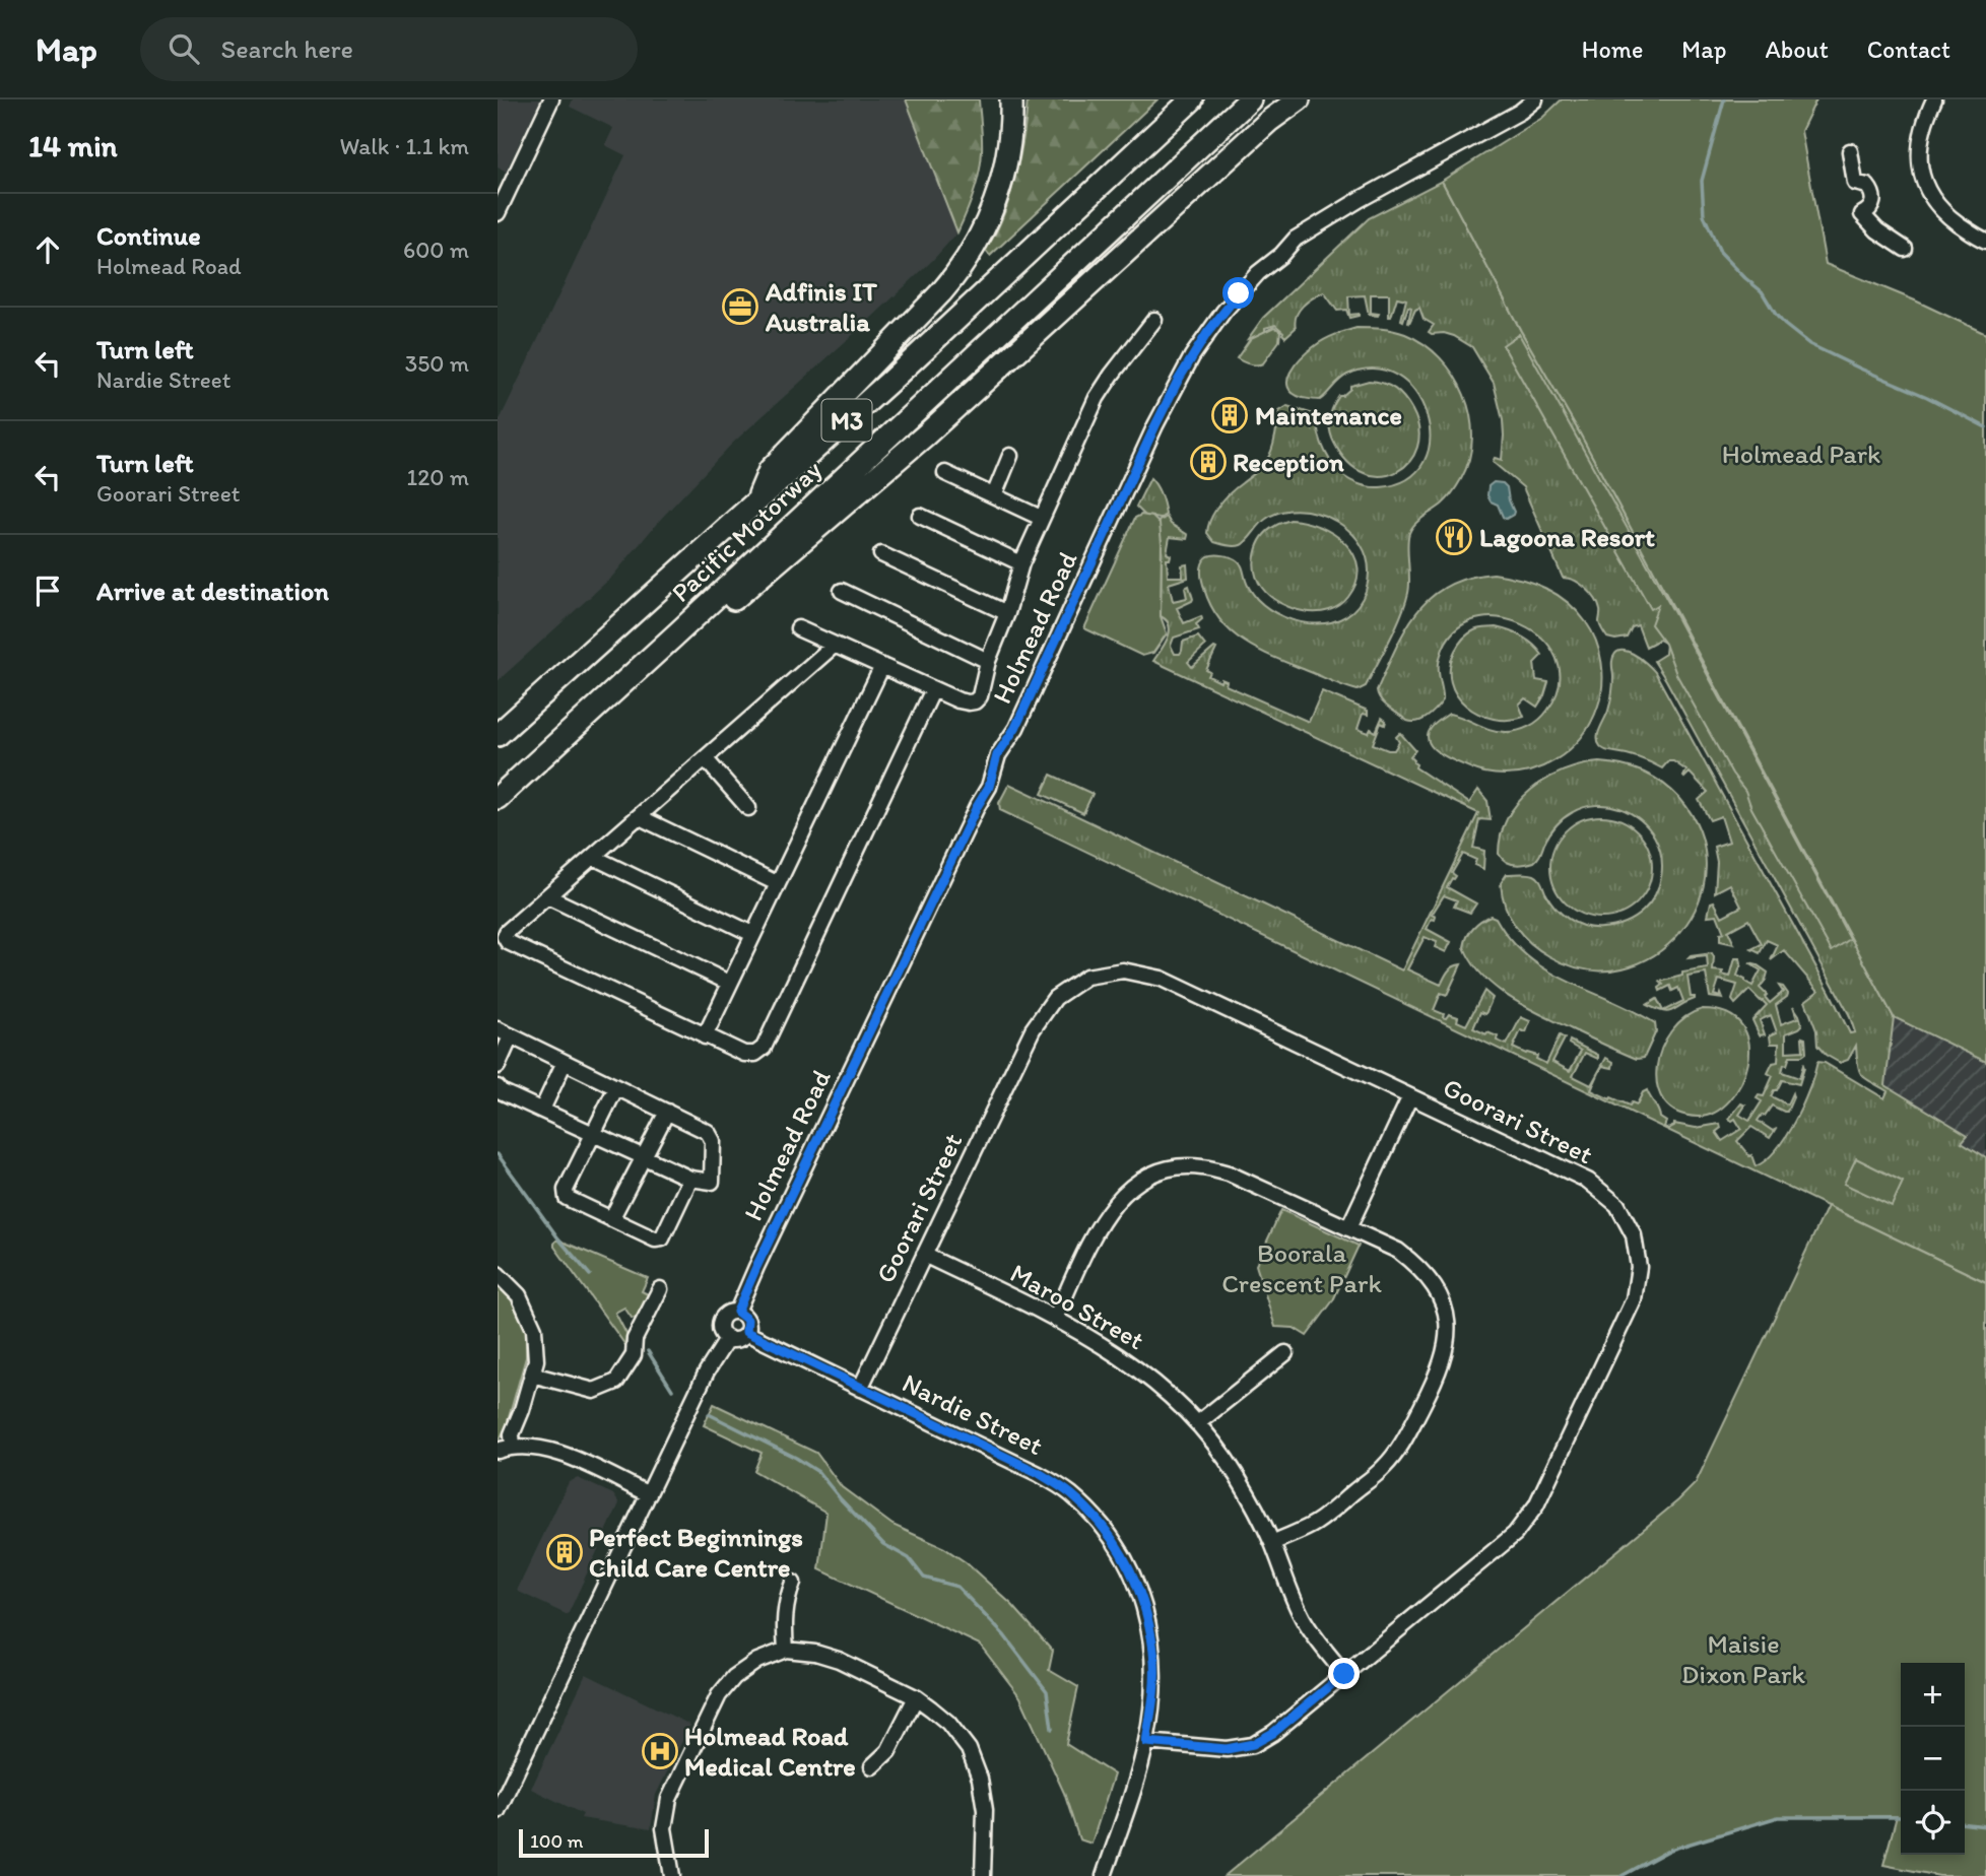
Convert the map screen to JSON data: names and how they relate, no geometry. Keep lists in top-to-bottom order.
{
  "streets": {
    "highway": ["M3", "Pacific Motorway"],
    "street": [
      "Holmead Road",
      "Goorari Street",
      "Maroo Street",
      "Nardie Street"
    ]
  },
  "crossings": [
    ["Holmead Road", "Nardie Street"],
    ["Goorari Street", "Maroo Street"],
    ["Goorari Street", "Nardie Street"]
  ],
  "parks": ["Holmead Park", "Boorala Crescent Park", "Maisie Dixon Park"],
  "places": {
    "office": ["Adfinis IT Australia"],
    "building": ["Maintenance", "Reception", "Perfect Beginnings Child Care Centre"],
    "restaurant": ["Lagoona Resort"],
    "hospital": ["Holmead Road Medical Centre"]
  },
  "scale_bar": "100 m",
  "page": {
    "header": "Map",
    "search": "Search here",
    "nav": [
      "Home",
      "Map",
      "About",
      "Contact"
    ],
    "heading": ["14 min", "Walk · 1.1 km"],
    "list": [
      ["Continue", "Holmead Road", "600 m"],
      ["Turn left", "Nardie Street", "350 m"],
      ["Turn left", "Goorari Street", "120 m"],
      "Arrive at destination"
    ],
    "map_buttons": ["+", "−"],
    "scale": "100 m"
  }
}
